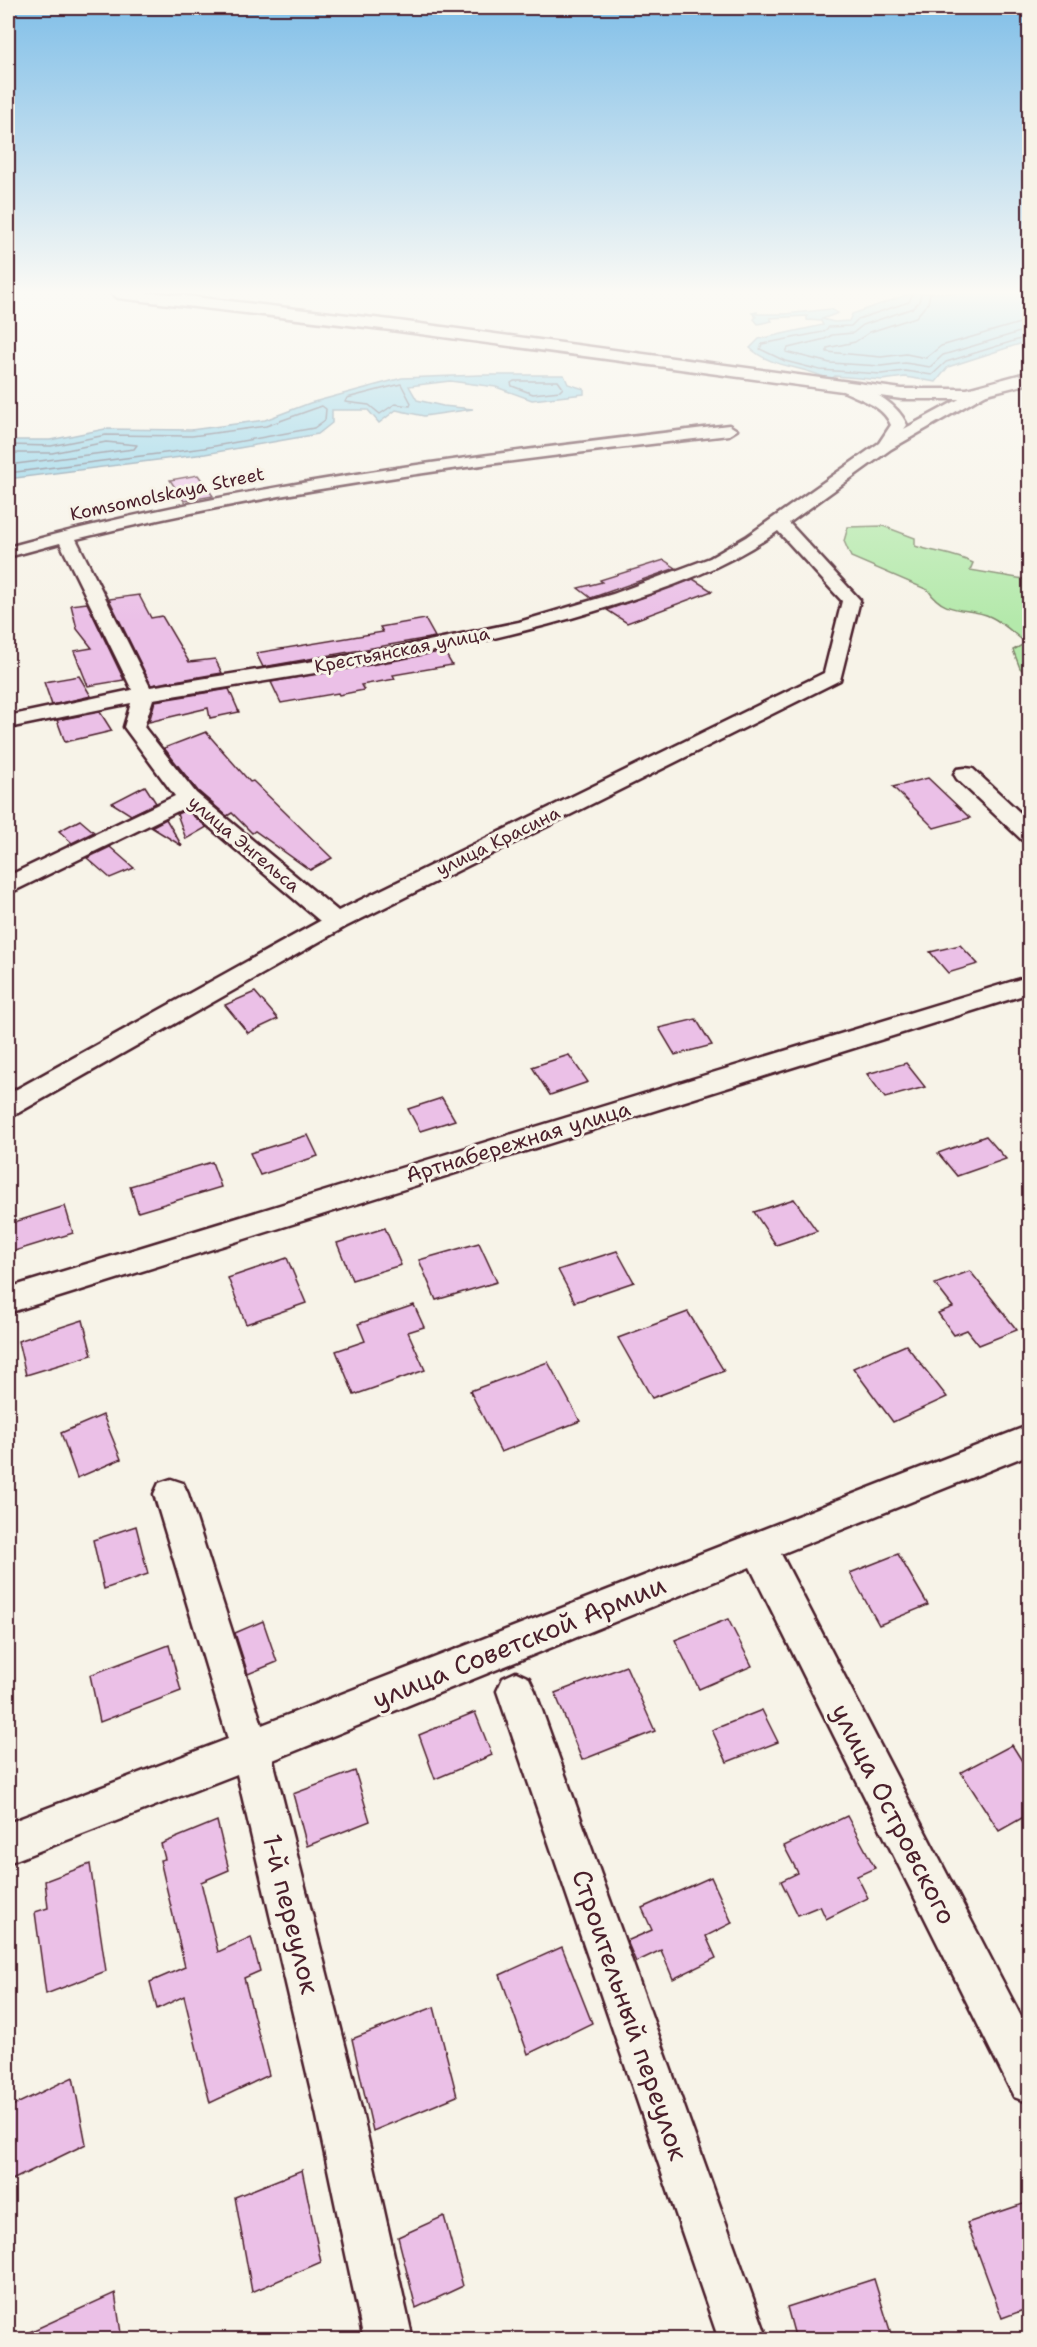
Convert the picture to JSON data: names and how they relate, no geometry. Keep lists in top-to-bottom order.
{
  "streets": {
    "street": [
      "Komsomolskaya Street",
      "Крестьянская улица",
      "улица Красина",
      "улица Энгельса",
      "Артнабережная улица",
      "улица Советской Армии",
      "улица Островского",
      "1-й переулок",
      "Строительный переулок"
    ]
  },
  "crossings": [
    ["Крестьянская улица", "улица Красина"],
    ["Крестьянская улица", "улица Энгельса"],
    ["улица Красина", "улица Энгельса"],
    ["улица Советской Армии", "улица Островского"],
    ["улица Советской Армии", "1-й переулок"]
  ]
}
